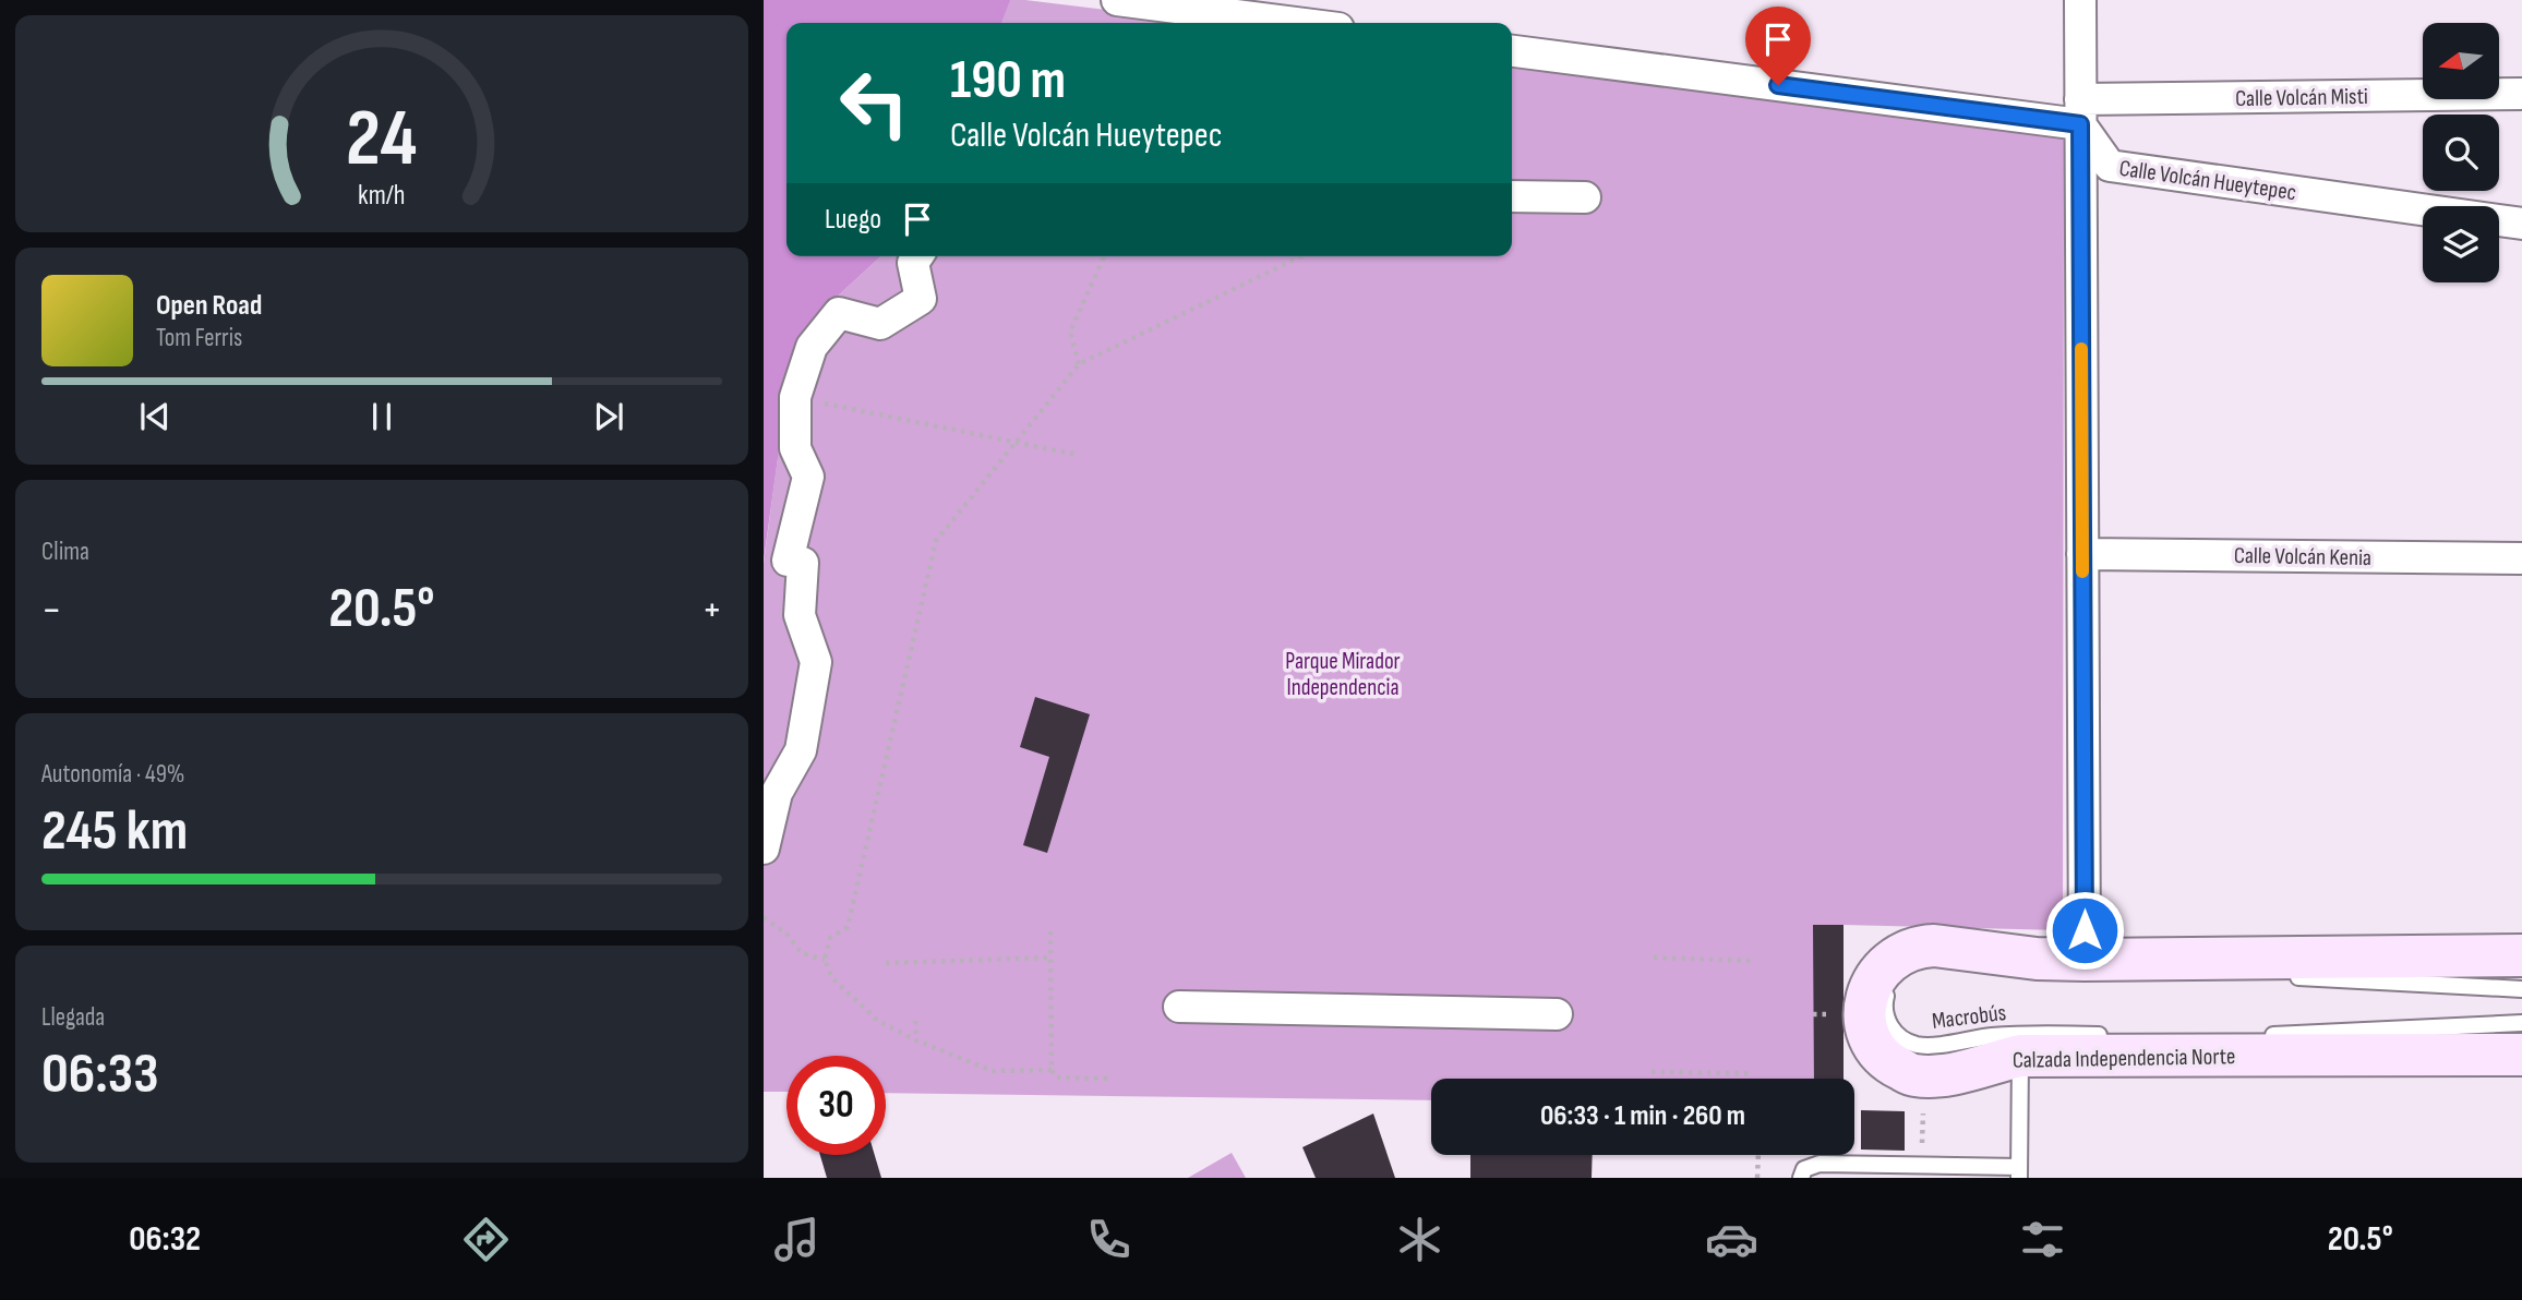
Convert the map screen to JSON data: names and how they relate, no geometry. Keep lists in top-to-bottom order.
{
  "streets": {
    "street": [
      "Calle Volcán Misti",
      "Calle Volcán Hueytepec",
      "Calle Volcán Kenia",
      "Calzada Independencia Norte"
    ],
    "lane": ["Macrobús"]
  },
  "crossings": [
    ["Calle Volcán Misti", "Calle Volcán Hueytepec"]
  ],
  "parks": ["Parque Mirador Independencia"],
  "north": "left",
  "page": {
    "turn": ["190 m", "Calle Volcán Hueytepec"],
    "then": "Luego",
    "song": ["Open Road", "Tom Ferris"],
    "tile": [
      "Clima",
      ["Autonomía · 49%", "245 km"],
      ["Llegada", "06:33"]
    ],
    "heat": ["−", "20.5°", "+"],
    "limit": "30",
    "trip": "06:33 · 1 min · 260 m",
    "tabs": ["06:32", "20.5°"],
    "gauge": ["24", "km/h"]
  }
}
